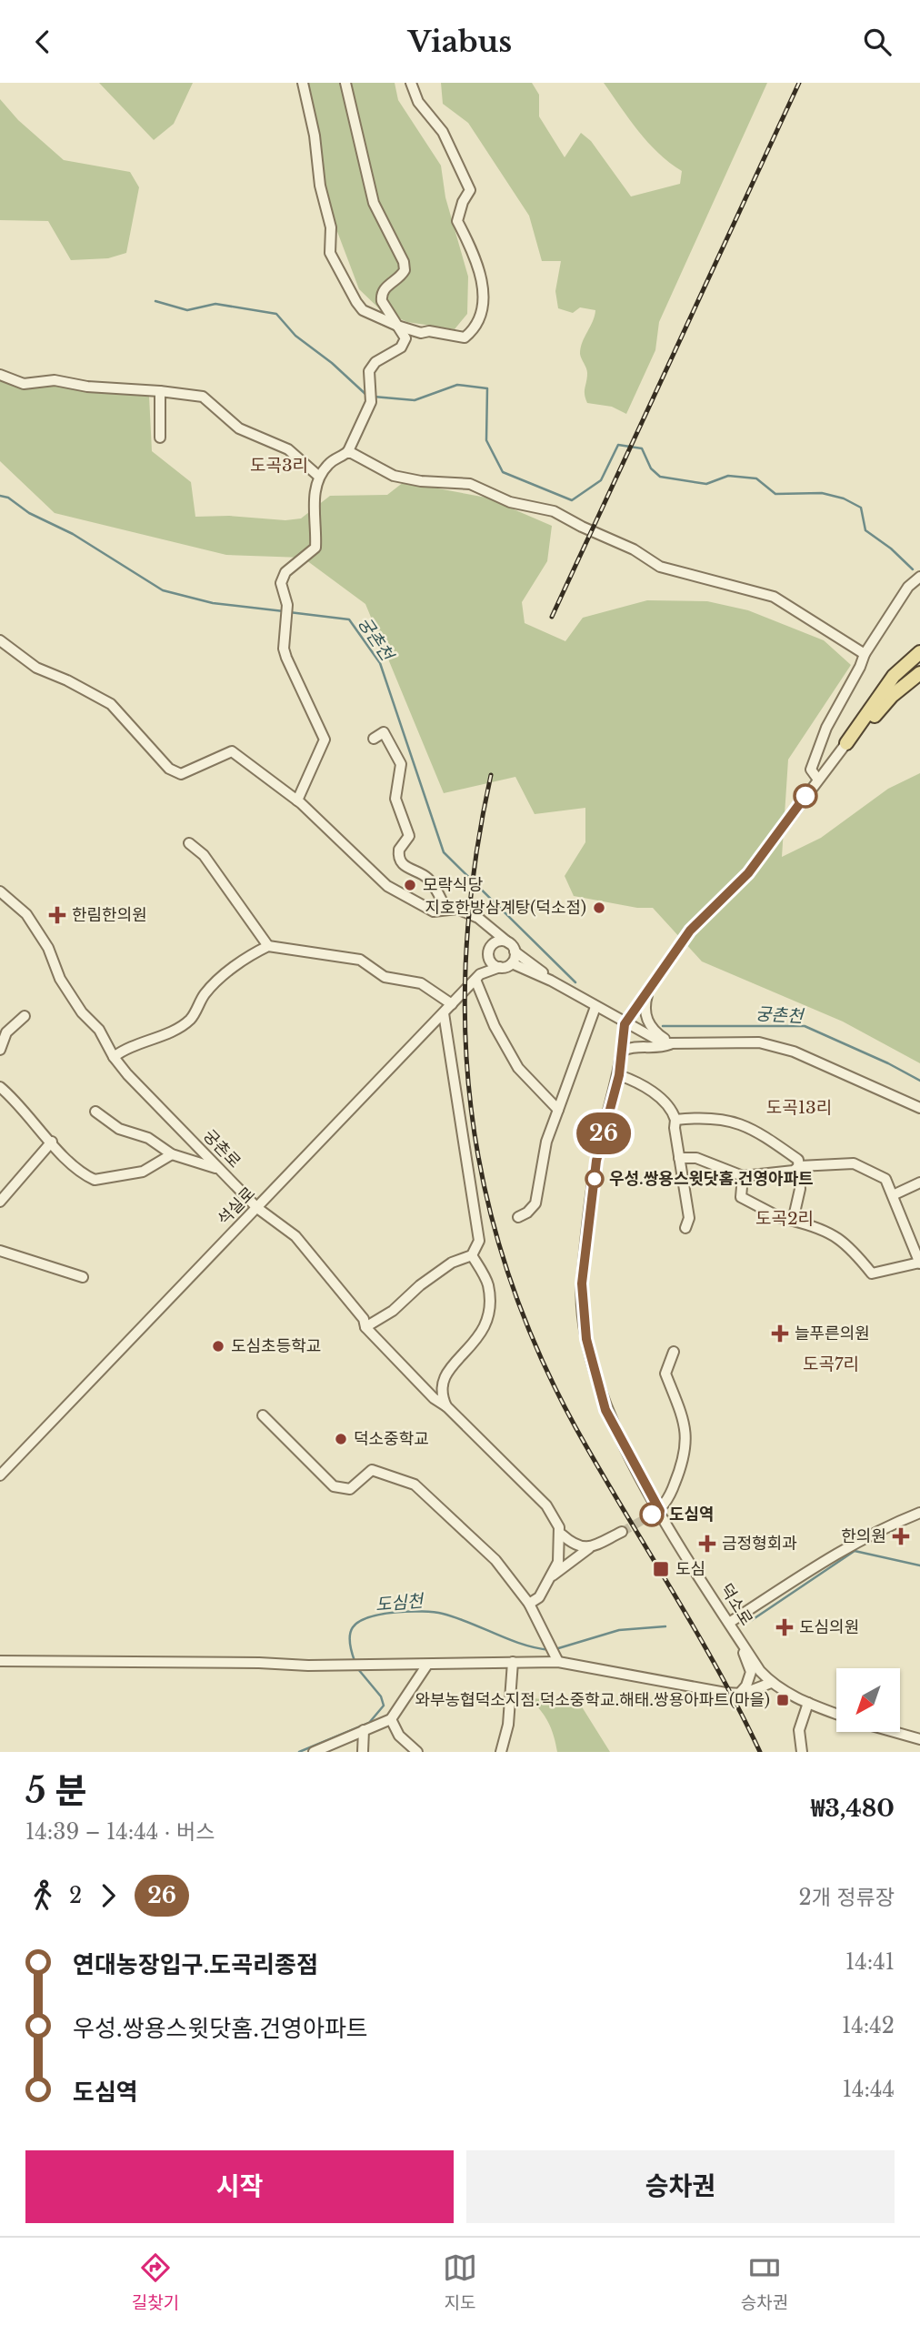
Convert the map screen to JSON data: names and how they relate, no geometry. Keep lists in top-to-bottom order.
{
  "streets": {
    "street": ["궁촌로", "석실로", "덕소로"]
  },
  "crossings": [
    ["궁촌로", "석실로"]
  ],
  "districts": [
    "도곡3리",
    "도곡13리",
    "도곡2리",
    "도곡7리"
  ],
  "water": ["궁촌천", "도심천"],
  "places": {
    "other": [
      "모락식당",
      "지호한방삼계탕(덕소점)",
      "우성.쌍용스윗닷홈.건영아파트",
      "도심초등학교",
      "덕소중학교",
      "도심역"
    ],
    "health": [
      "한림한의원",
      "늘푸른의원",
      "한의원",
      "금정형회과",
      "도심의원"
    ],
    "transit": ["도심", "와부농협덕소지점.덕소중학교.해태.쌍용아파트(마을)"]
  },
  "lines": ["bus line 26"],
  "north": "bottom left",
  "page": {
    "header": "Viabus",
    "on_map": "26",
    "heading": ["5 분", "14:39 – 14:44 · 버스", "₩3,480"],
    "legs": ["2", "26", "2개 정류장"],
    "list": [
      {
        "name": "연대농장입구.도곡리종점",
        "value": "14:41"
      },
      {
        "name": "우성.쌍용스윗닷홈.건영아파트",
        "value": "14:42"
      },
      {
        "name": "도심역",
        "value": "14:44"
      }
    ],
    "buttons": ["시작", "승차권"],
    "tabs": ["길찾기", "지도", "승차권"]
  }
}
